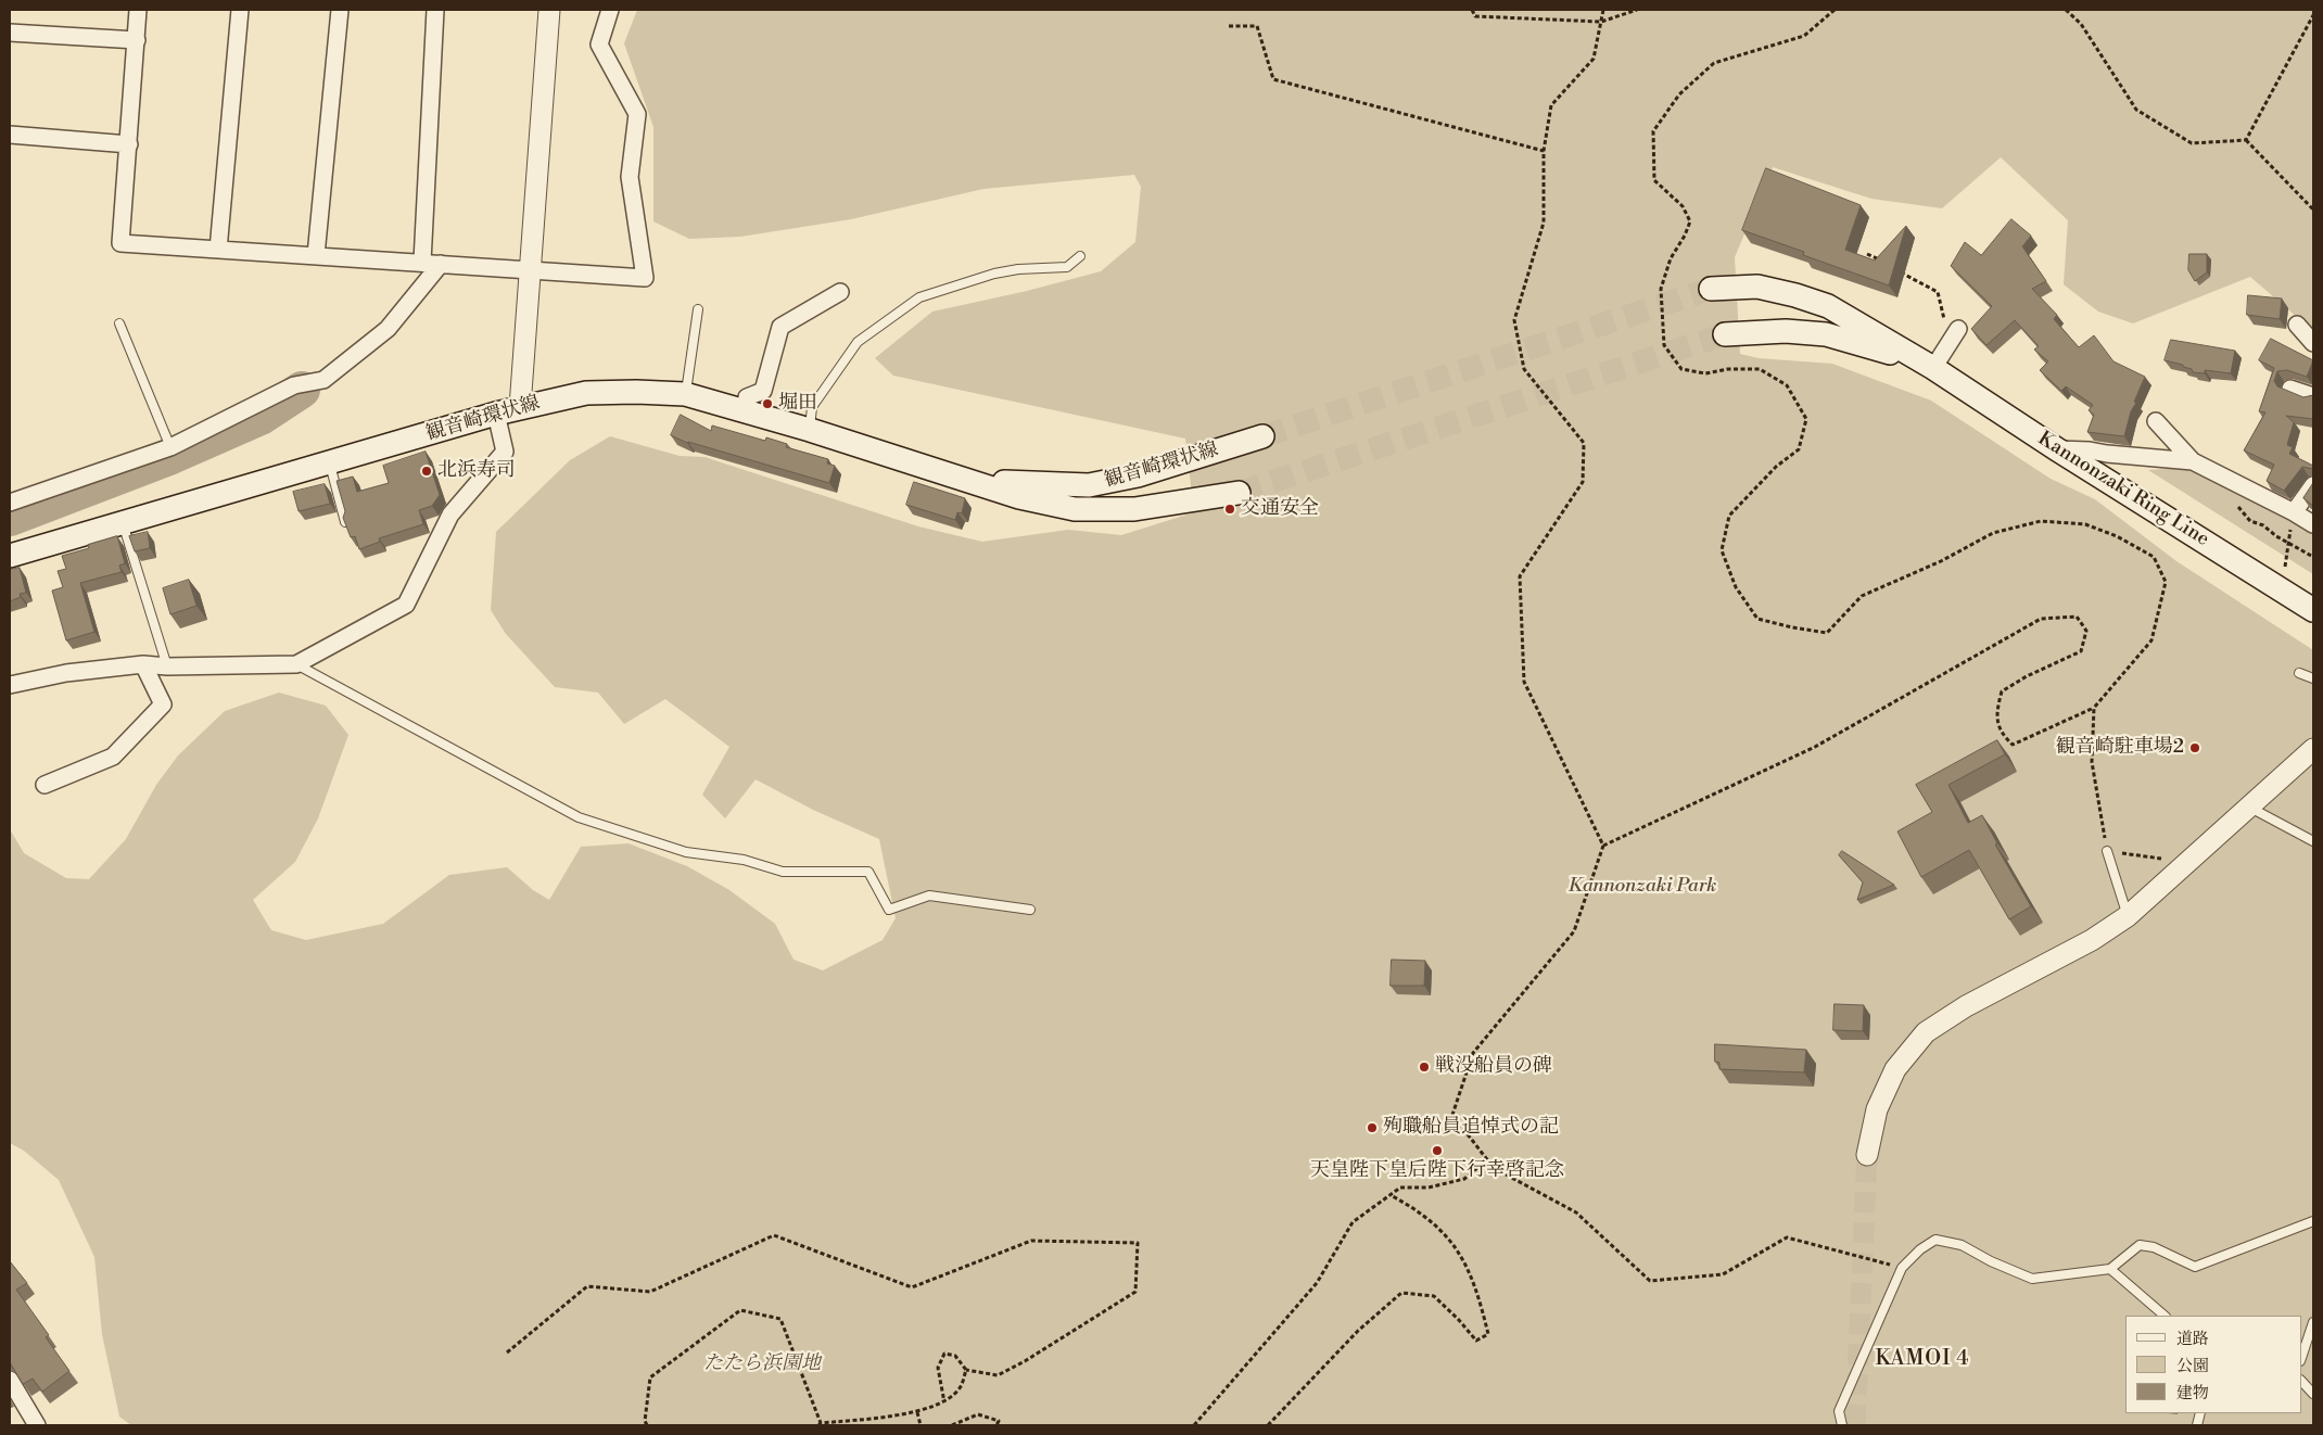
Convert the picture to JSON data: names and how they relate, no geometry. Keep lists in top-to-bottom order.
{
  "streets": {
    "main road": ["観音崎環状線", "Kannonzaki Ring Line"]
  },
  "districts": ["KAMOI 4"],
  "parks": ["Kannonzaki Park", "たたら浜園地"],
  "places": [
    "堀田",
    "北浜寿司",
    "交通安全",
    "観音崎駐車場2",
    "戦没船員の碑",
    "殉職船員追悼式の記",
    "天皇陛下皇后陛下行幸啓記念"
  ],
  "legend": ["道路", "公園", "建物"]
}
